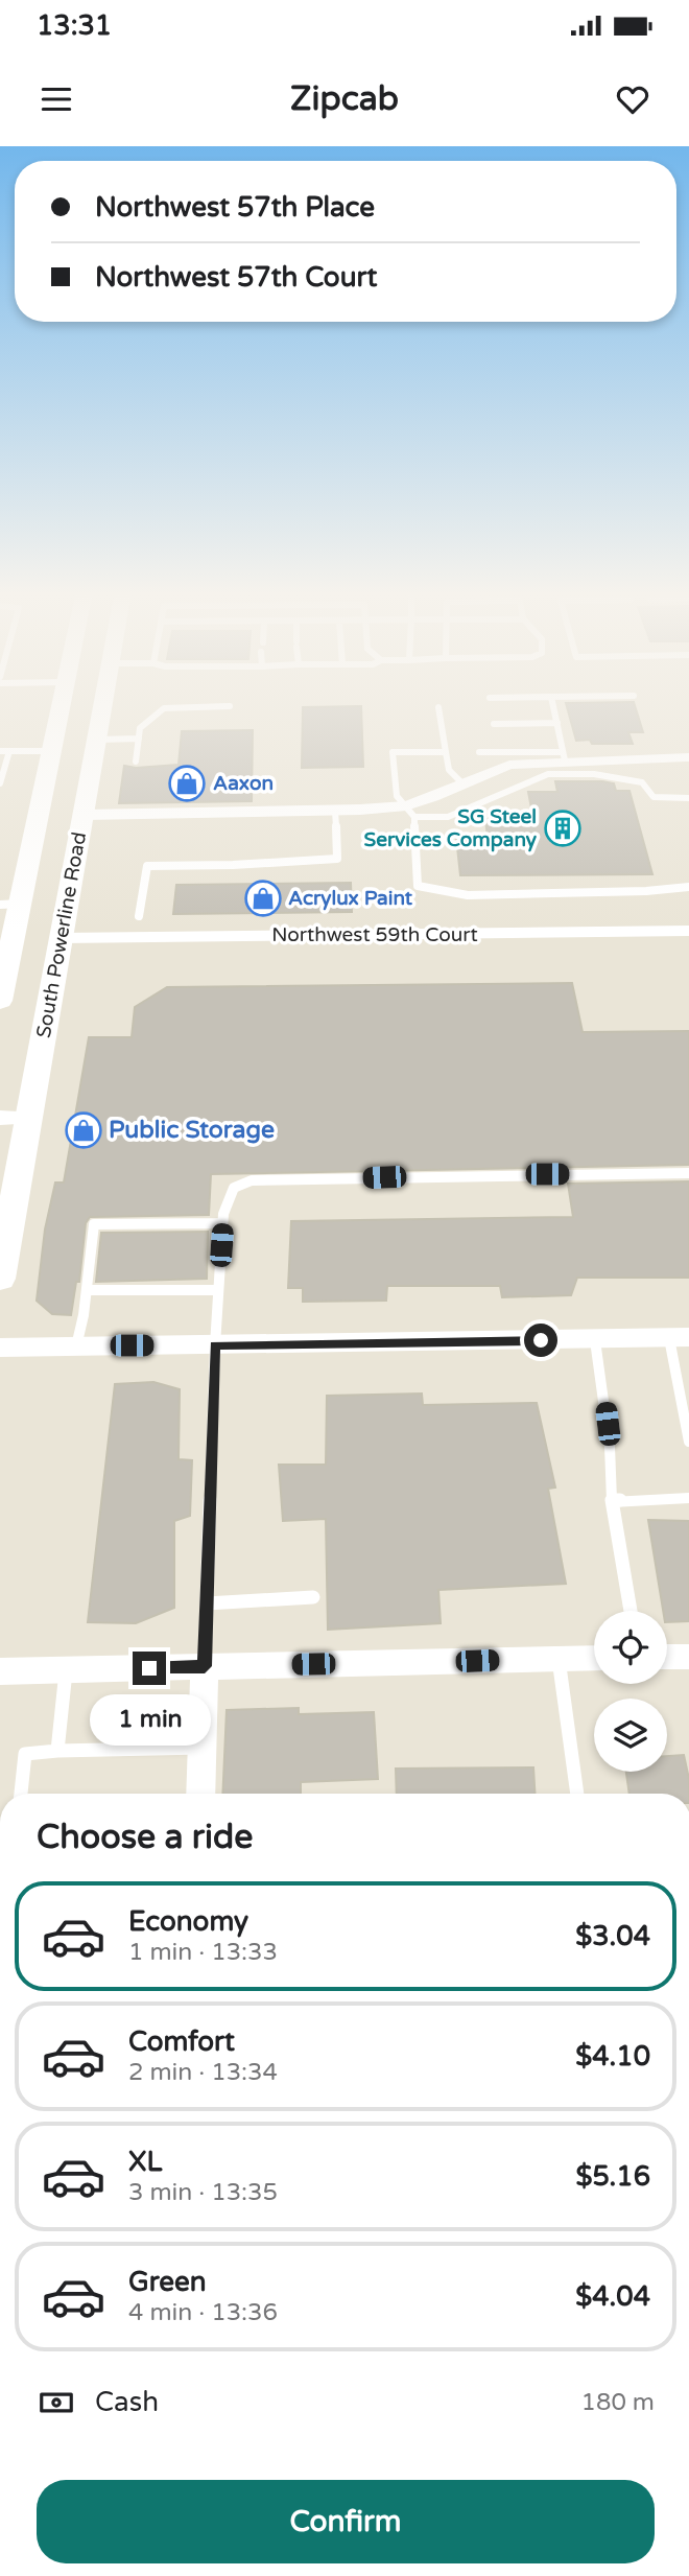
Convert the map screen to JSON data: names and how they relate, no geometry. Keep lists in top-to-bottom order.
{
  "streets": {
    "main road": ["South Powerline Road"],
    "street": ["Northwest 59th Court"]
  },
  "crossings": [
    ["South Powerline Road", "Northwest 59th Court"]
  ],
  "places": {
    "shop": ["Aaxon", "Acrylux Paint", "Public Storage"],
    "building": ["SG Steel Services Company"]
  },
  "page": {
    "status": "13:31",
    "header": "Zipcab",
    "banner": ["Northwest 57th Place", "Northwest 57th Court"],
    "bubble": "1 min",
    "heading": "Choose a ride",
    "list": [
      {
        "name": "Economy",
        "note": "1 min · 13:33",
        "value": "$3.04"
      },
      {
        "name": "Comfort",
        "note": "2 min · 13:34",
        "value": "$4.10"
      },
      {
        "name": "XL",
        "note": "3 min · 13:35",
        "value": "$5.16"
      },
      {
        "name": "Green",
        "note": "4 min · 13:36",
        "value": "$4.04"
      }
    ],
    "pay": ["Cash", "180 m"],
    "buttons": "Confirm"
  }
}
